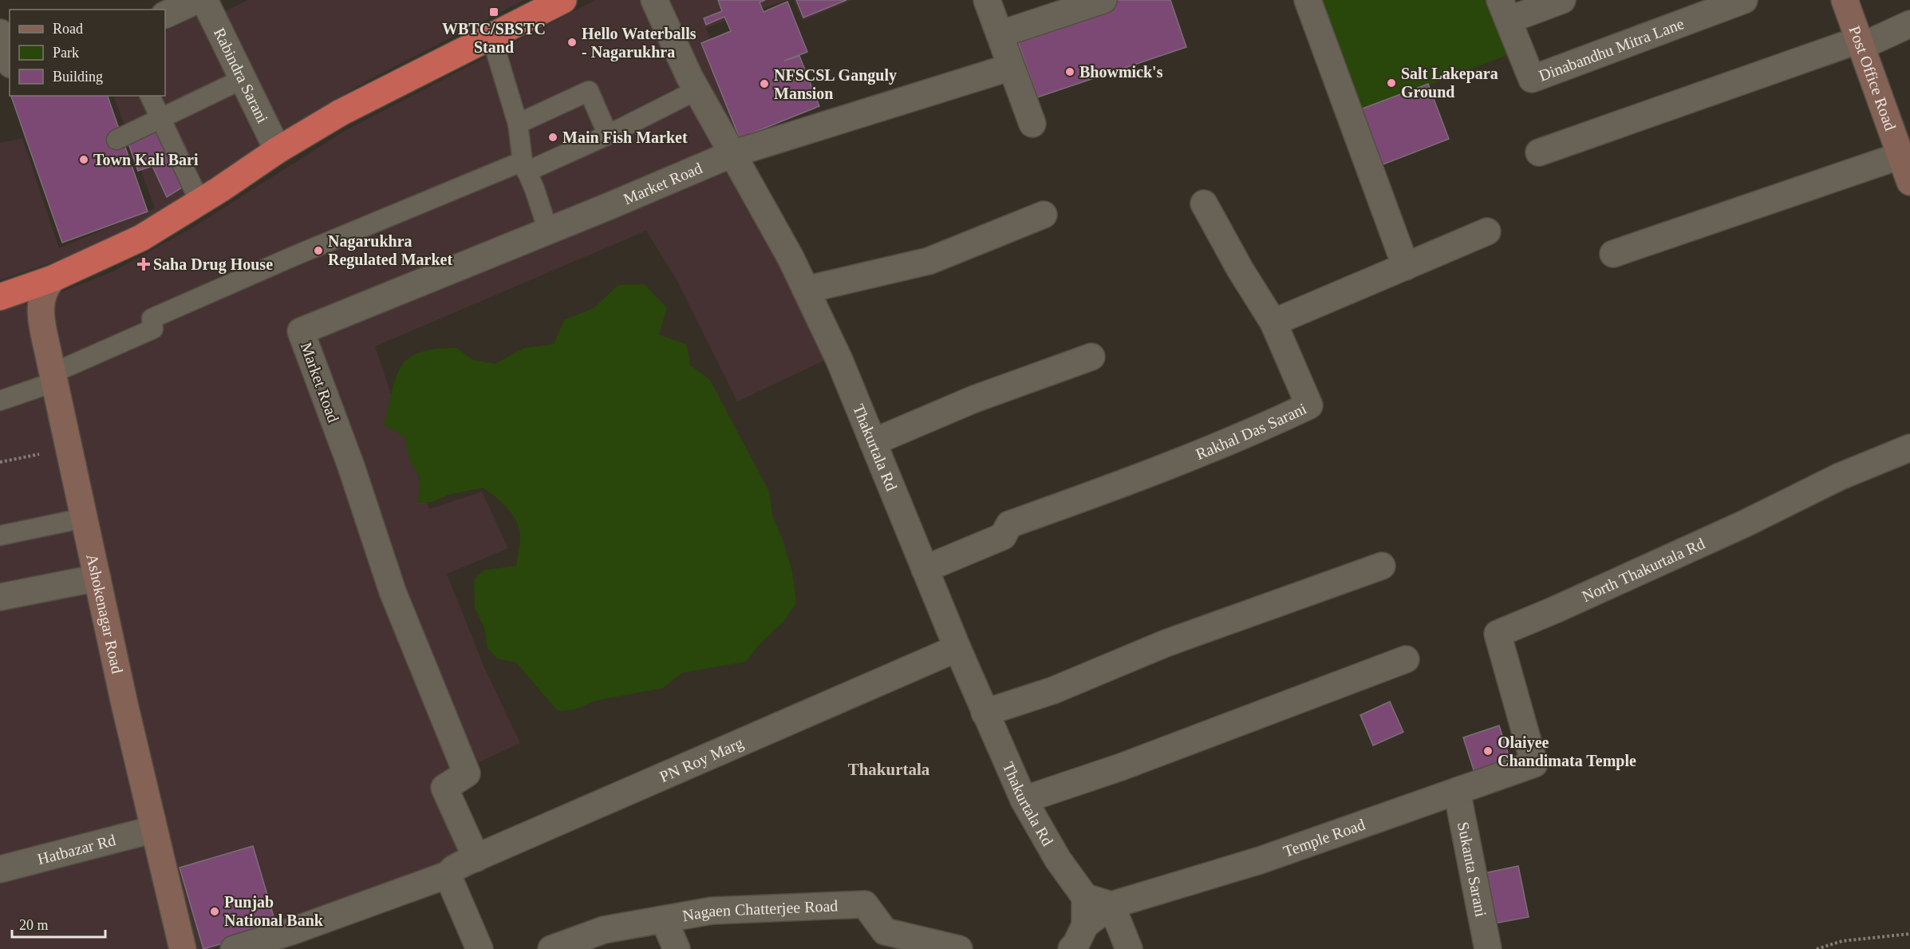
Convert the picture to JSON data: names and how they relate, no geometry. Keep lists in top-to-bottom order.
{
  "streets": {
    "main road": ["Post Office Road", "Ashokenagar Road"],
    "street": [
      "Dinabandhu Mitra Lane",
      "Rabindra Sarani",
      "Market Road",
      "Rakhal Das Sarani",
      "Thakurtala Rd",
      "North Thakurtala Rd",
      "PN Roy Marg",
      "Temple Road",
      "Hatbazar Rd",
      "Sukanta Sarani",
      "Nagaen Chatterjee Road"
    ]
  },
  "crossings": [
    ["Market Road", "Thakurtala Rd"],
    ["Market Road", "PN Roy Marg"],
    ["Rakhal Das Sarani", "Thakurtala Rd"],
    ["Thakurtala Rd", "PN Roy Marg"],
    ["North Thakurtala Rd", "Temple Road"],
    ["Ashokenagar Road", "Hatbazar Rd"],
    ["Temple Road", "Sukanta Sarani"]
  ],
  "districts": ["Thakurtala"],
  "places": {
    "transit": ["WBTC/SBSTC Stand"],
    "other": [
      "Hello Waterballs - Nagarukhra",
      "Bhowmick's",
      "Salt Lakepara Ground",
      "NFSCSL Ganguly Mansion",
      "Main Fish Market",
      "Town Kali Bari",
      "Nagarukhra Regulated Market",
      "Olaiyee Chandimata Temple",
      "Punjab National Bank"
    ],
    "health": ["Saha Drug House"]
  },
  "legend": ["Road", "Park", "Building"],
  "scale_bar": "20 m"
}
